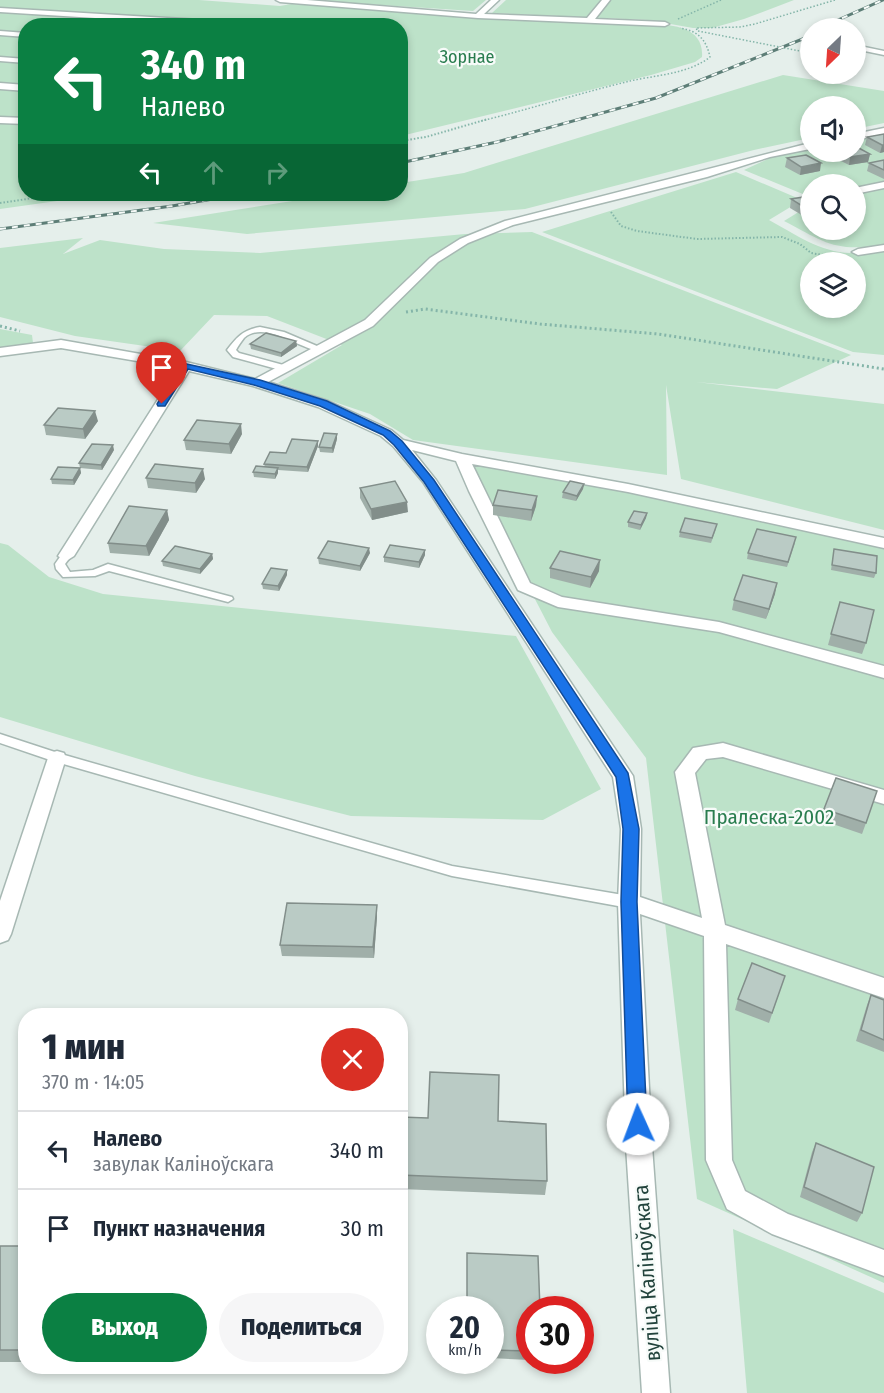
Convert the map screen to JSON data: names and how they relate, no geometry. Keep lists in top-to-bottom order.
{
  "streets": {
    "street": ["вуліца Каліноўскага"]
  },
  "parks": ["Зорнае", "Пралеска-2002"],
  "north": "bottom left",
  "page": {
    "turn": ["340 m", "Налево"],
    "heading": ["1 мин", "370 m · 14:05"],
    "list": [
      {
        "name": "Налево",
        "note": "завулак Каліноўскага",
        "value": "340 m"
      },
      {
        "name": "Пункт назначения",
        "value": "30 m"
      }
    ],
    "buttons": ["Выход", "Поделиться"],
    "speed": "20 km/h",
    "limit": "30"
  }
}
